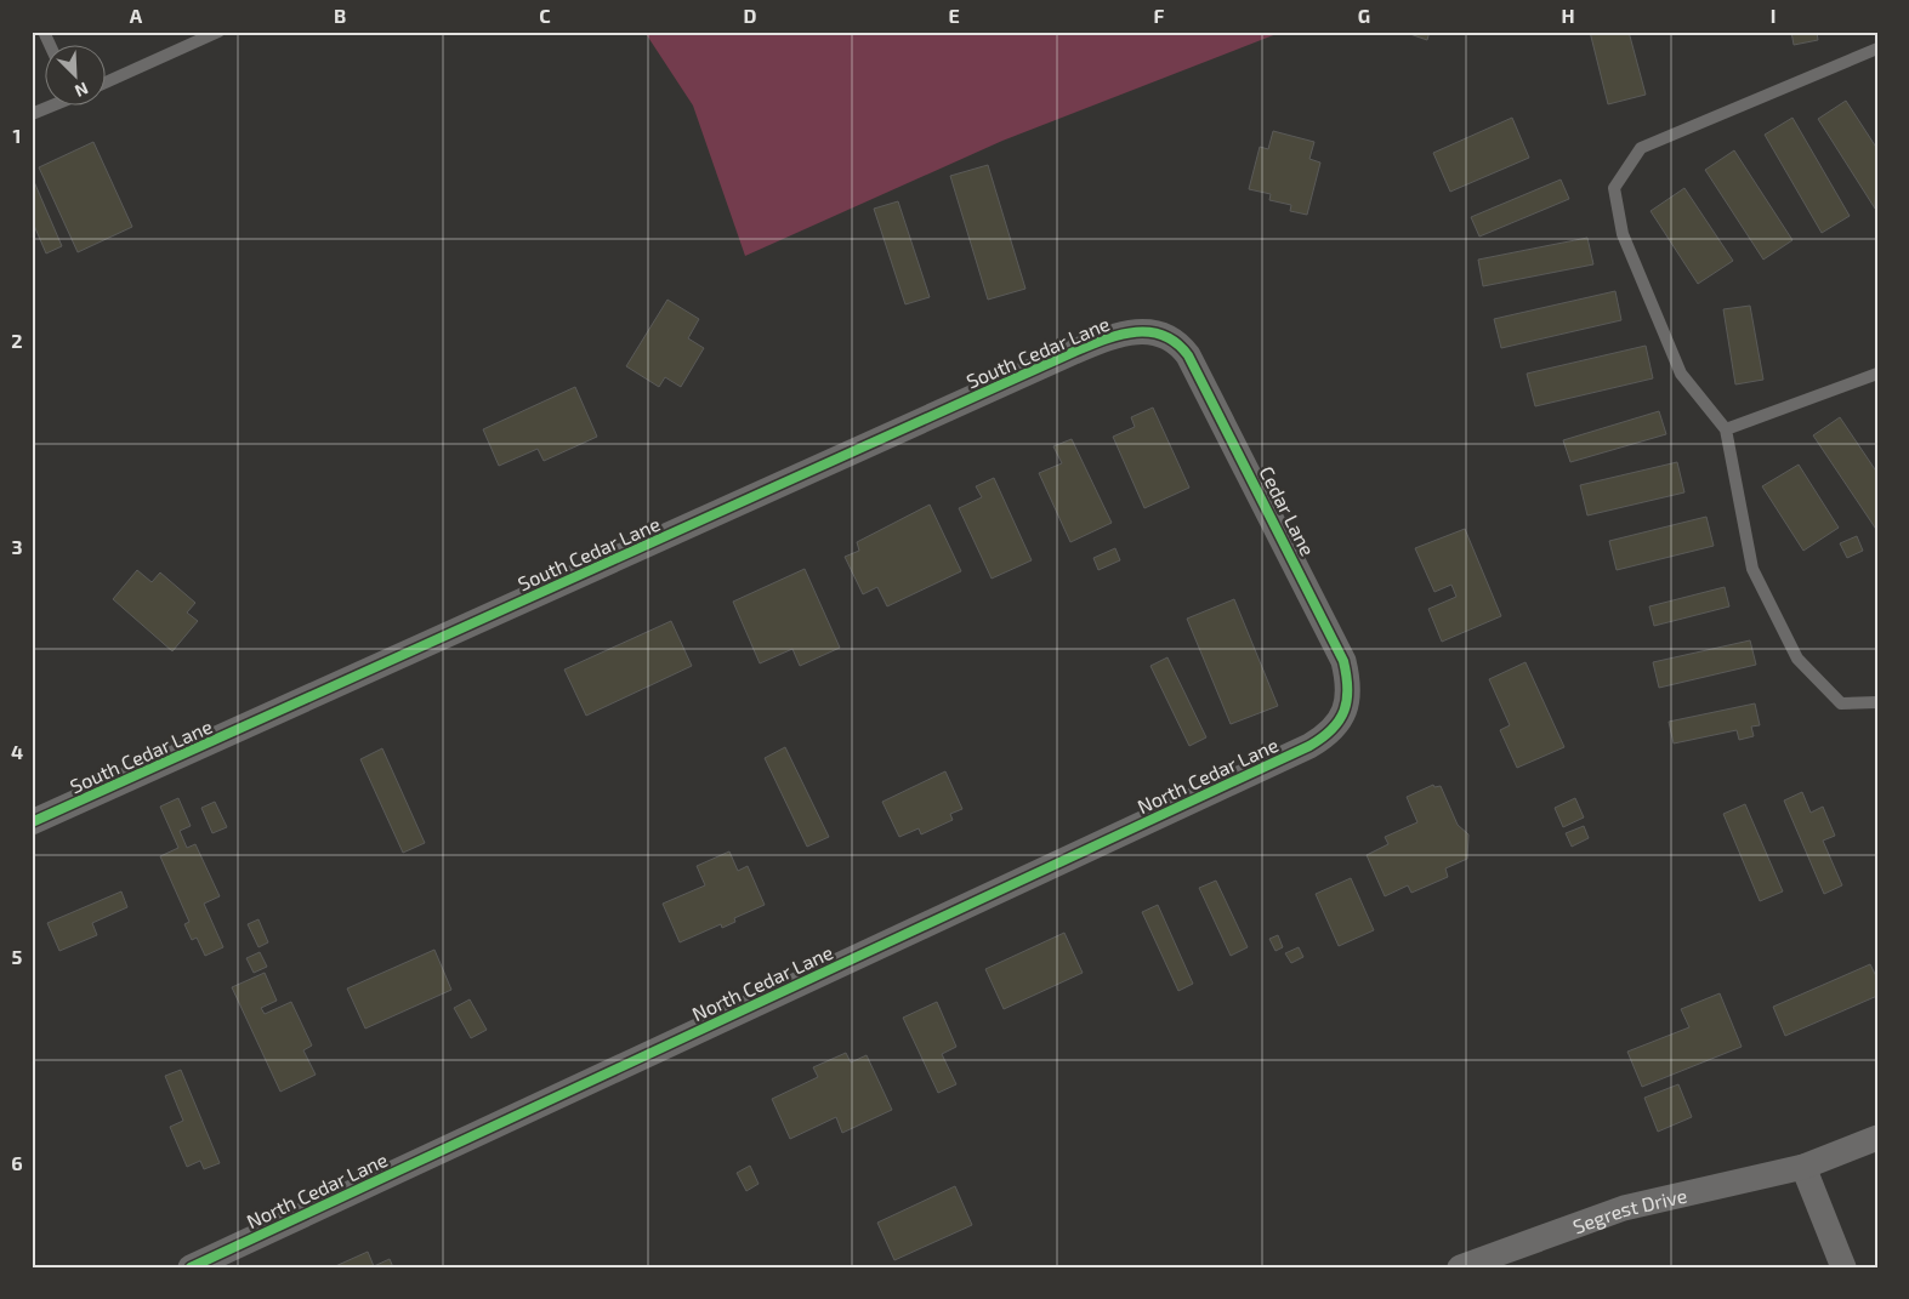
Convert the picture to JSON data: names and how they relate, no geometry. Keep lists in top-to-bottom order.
{
  "streets": {
    "street": [
      "South Cedar Lane",
      "Cedar Lane",
      "North Cedar Lane",
      "Segrest Drive"
    ]
  },
  "crossings": [
    ["South Cedar Lane", "Cedar Lane"],
    ["Cedar Lane", "North Cedar Lane"]
  ],
  "north": "bottom right",
  "grid": {
    "columns": [
      "A",
      "B",
      "C",
      "D",
      "E",
      "F",
      "G",
      "H",
      "I"
    ],
    "rows": [
      "1",
      "2",
      "3",
      "4",
      "5",
      "6"
    ]
  }
}
